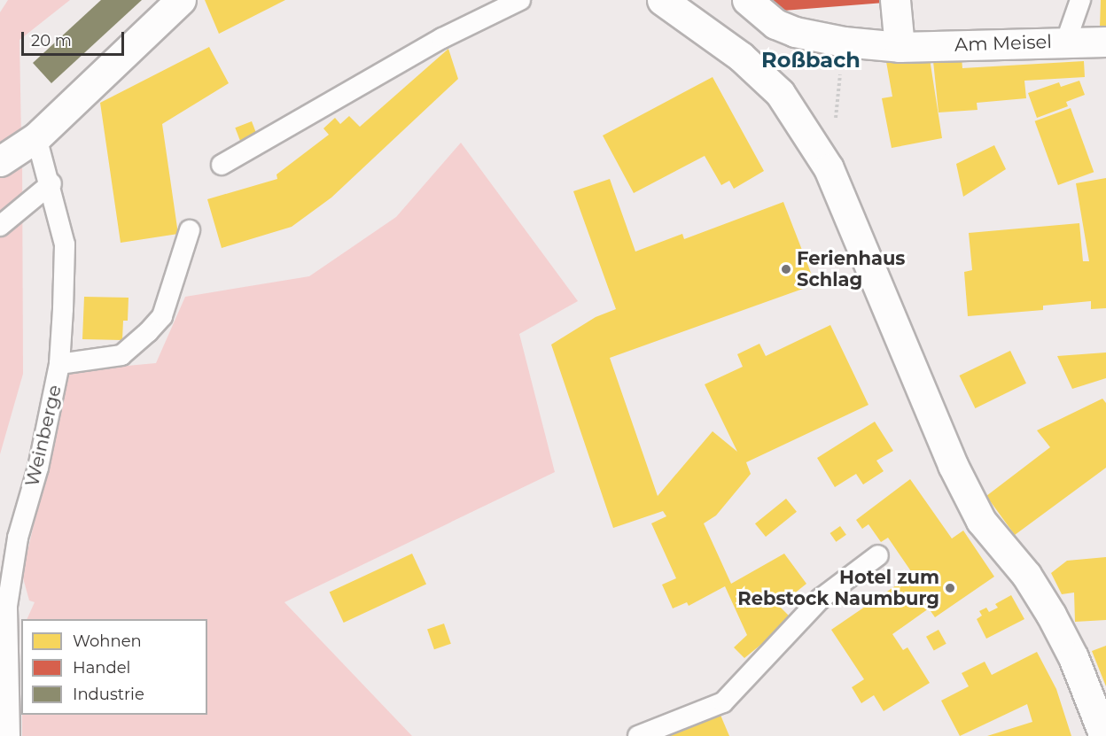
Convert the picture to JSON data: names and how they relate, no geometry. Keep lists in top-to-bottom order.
{
  "streets": {
    "street": ["Am Meisel"],
    "lane": ["Weinberge"]
  },
  "districts": ["Roßbach"],
  "places": ["Ferienhaus Schlag", "Hotel zum Rebstock Naumburg"],
  "legend": ["Wohnen", "Handel", "Industrie"],
  "scale_bar": "20 m"
}
